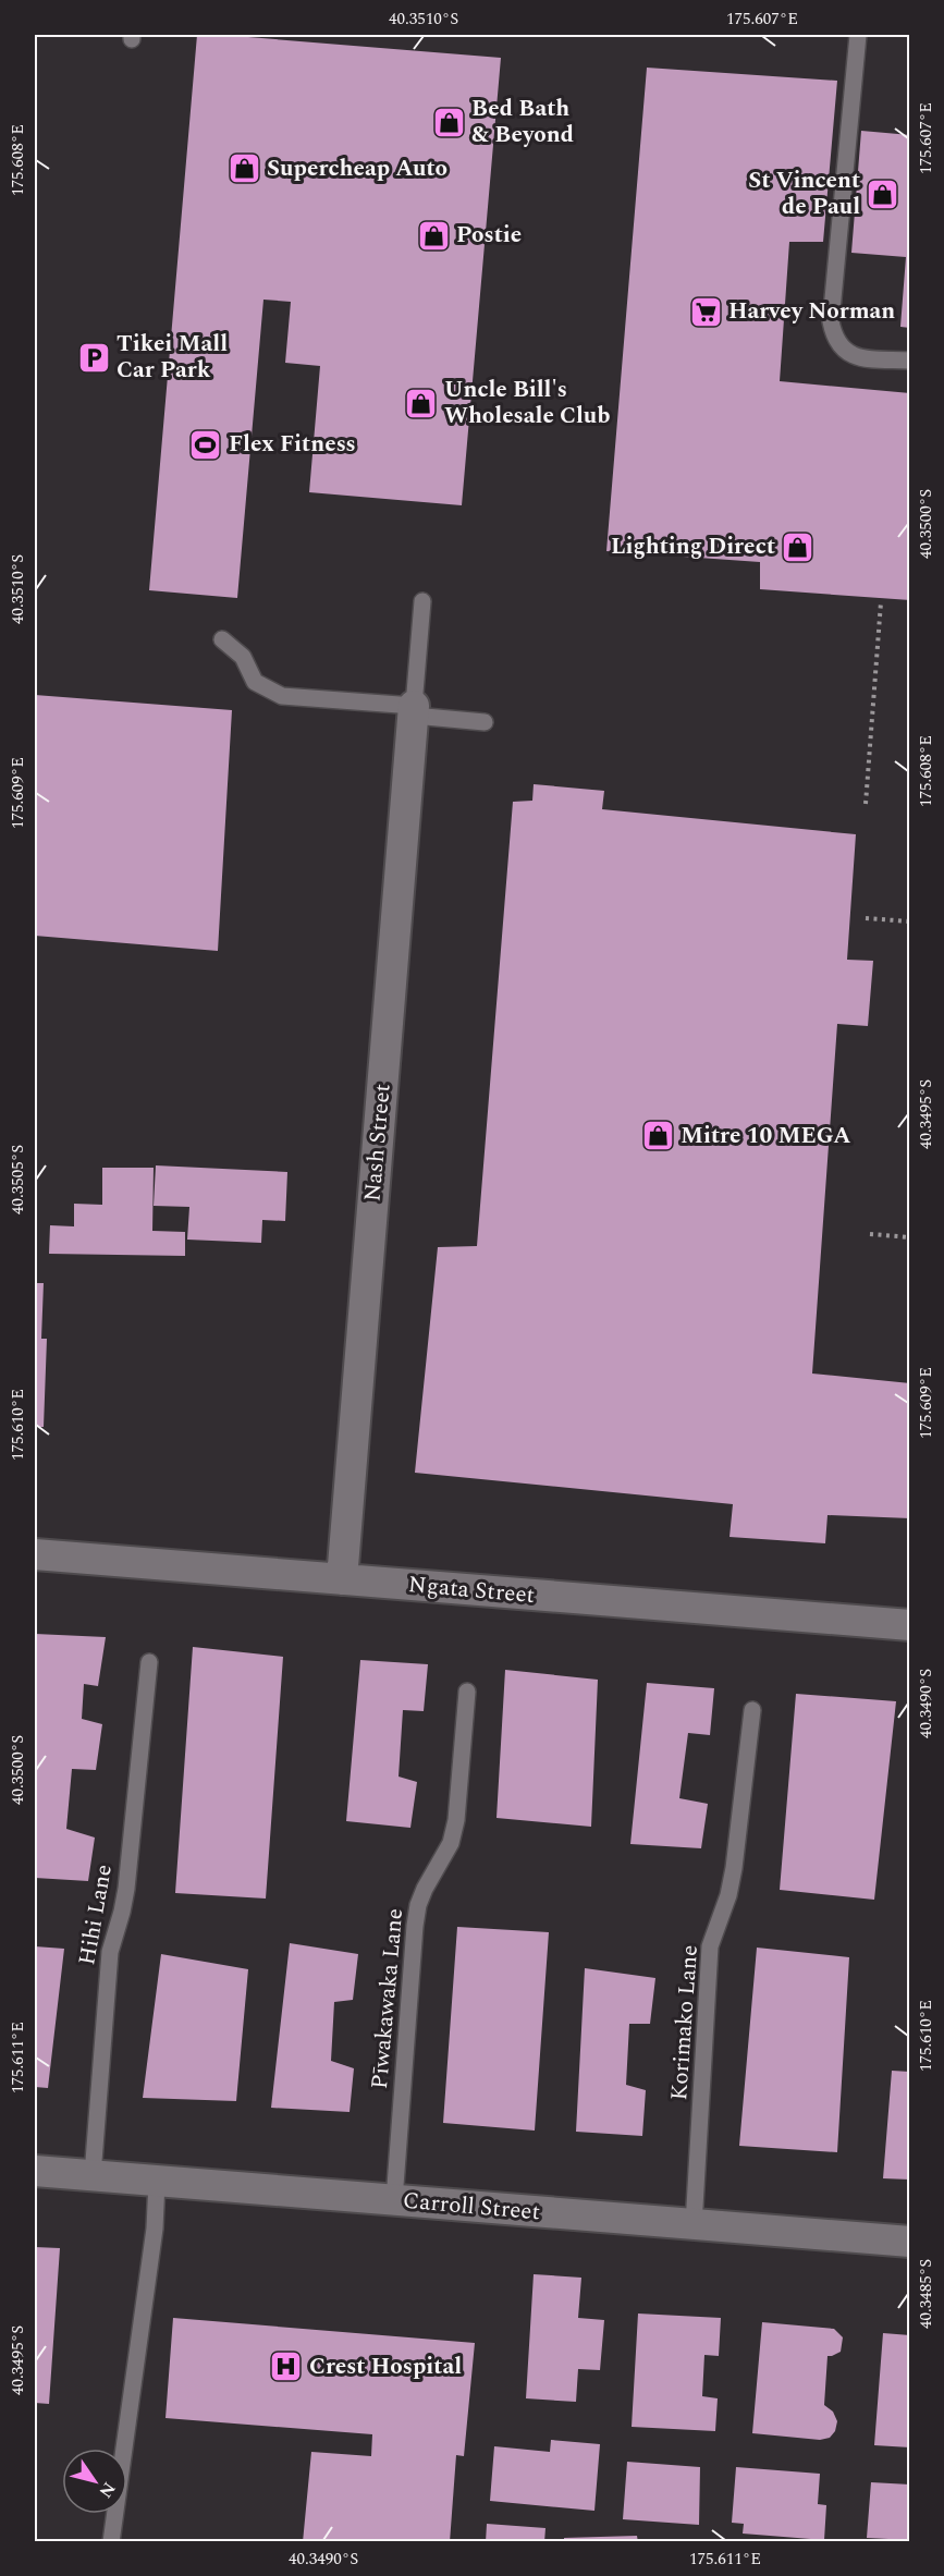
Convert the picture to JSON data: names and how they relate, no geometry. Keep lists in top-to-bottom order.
{
  "streets": {
    "street": ["Nash Street", "Ngata Street", "Carroll Street"],
    "lane": ["Hihi Lane", "Pīwakawaka Lane", "Korimako Lane"]
  },
  "crossings": [
    ["Nash Street", "Ngata Street"],
    ["Hihi Lane", "Carroll Street"],
    ["Pīwakawaka Lane", "Carroll Street"],
    ["Korimako Lane", "Carroll Street"]
  ],
  "places": {
    "shop": [
      "Bed Bath & Beyond",
      "Supercheap Auto",
      "St Vincent de Paul",
      "Postie",
      "Uncle Bill's Wholesale Club",
      "Lighting Direct",
      "Mitre 10 MEGA"
    ],
    "supermarket": ["Harvey Norman"],
    "parking": ["Tikei Mall Car Park"],
    "sports": ["Flex Fitness"],
    "hospital": ["Crest Hospital"]
  },
  "north": "bottom right",
  "coordinates": [
    "40.3510°S",
    "175.607°E",
    "175.608°E",
    "40.3500°S",
    "175.609°E",
    "40.3495°S",
    "40.3505°S",
    "175.610°E",
    "40.3490°S",
    "175.611°E",
    "40.3485°S"
  ]
}
